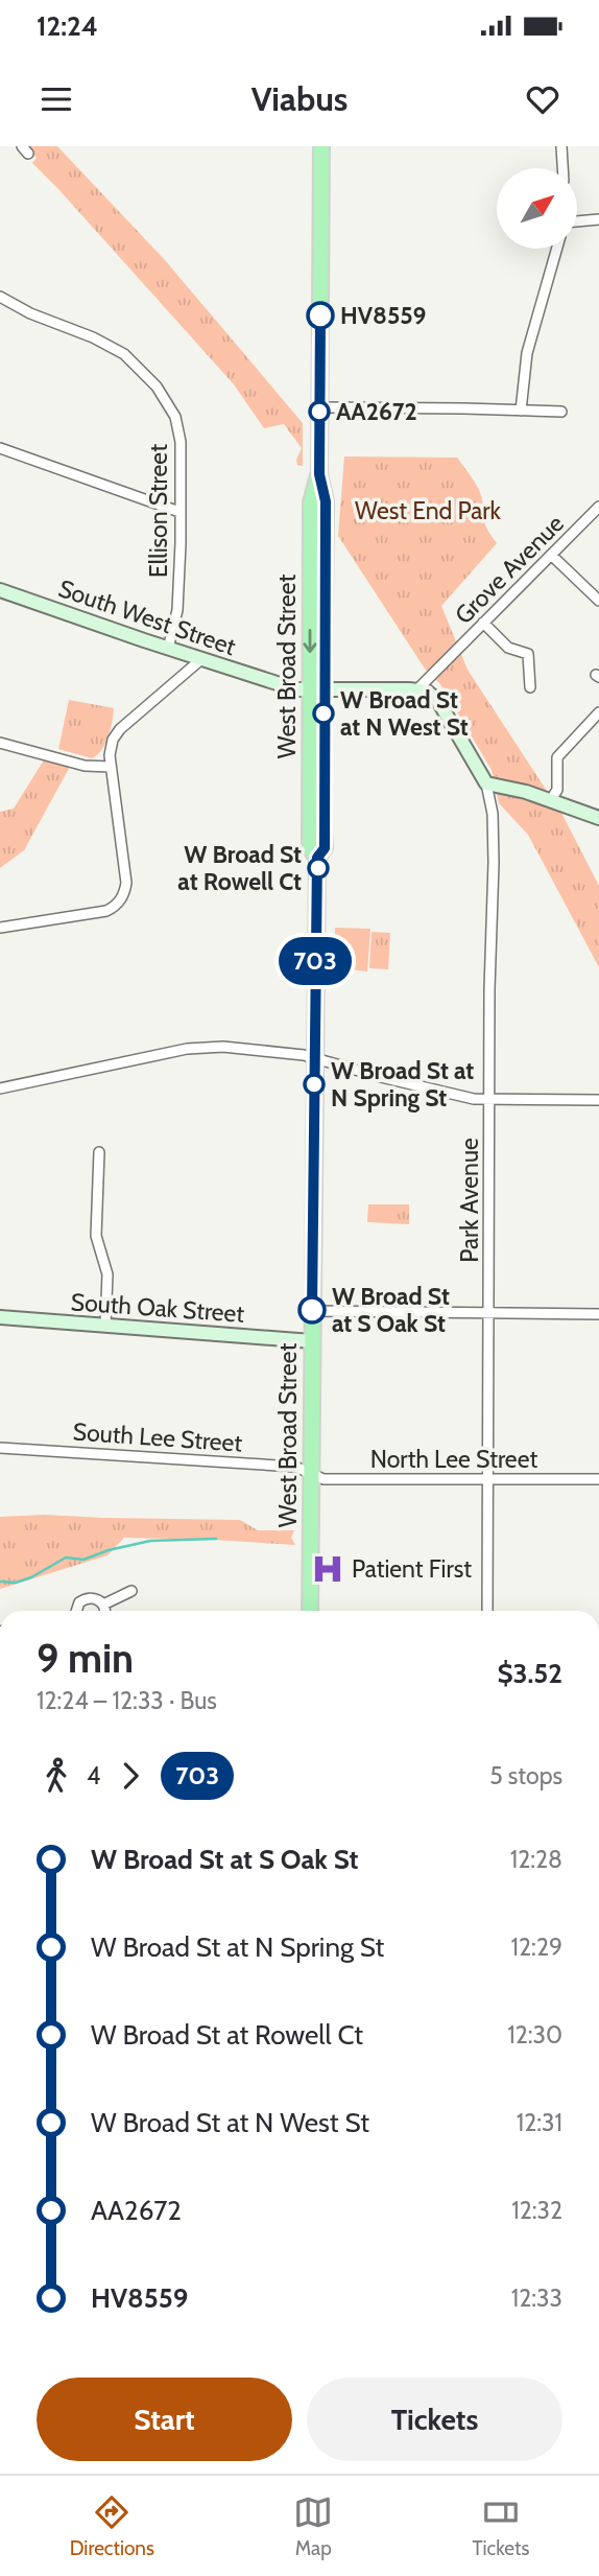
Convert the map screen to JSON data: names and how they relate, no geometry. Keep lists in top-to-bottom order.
{
  "streets": {
    "main road": ["South West Street", "West Broad Street", "South Oak Street"],
    "street": [
      "Ellison Street",
      "Grove Avenue",
      "Park Avenue",
      "South Lee Street",
      "North Lee Street"
    ]
  },
  "crossings": [
    ["Ellison Street", "South West Street"],
    ["Grove Avenue", "South West Street"],
    ["South West Street", "West Broad Street"],
    ["West Broad Street", "South Oak Street"],
    ["West Broad Street", "South Lee Street"],
    ["West Broad Street", "North Lee Street"],
    ["Park Avenue", "North Lee Street"],
    ["South Lee Street", "North Lee Street"]
  ],
  "parks": ["West End Park"],
  "places": {
    "other": [
      "HV8559",
      "AA2672",
      "W Broad St at N West St",
      "W Broad St at Rowell Ct",
      "W Broad St at N Spring St",
      "W Broad St at S Oak St"
    ],
    "hospital": ["Patient First"]
  },
  "lines": ["bus line 703"],
  "north": "top right",
  "page": {
    "status": "12:24",
    "header": "Viabus",
    "on_map": "703",
    "heading": ["9 min", "12:24 – 12:33 · Bus", "$3.52"],
    "legs": ["4", "703", "5 stops"],
    "list": [
      {
        "name": "W Broad St at S Oak St",
        "value": "12:28"
      },
      {
        "name": "W Broad St at N Spring St",
        "value": "12:29"
      },
      {
        "name": "W Broad St at Rowell Ct",
        "value": "12:30"
      },
      {
        "name": "W Broad St at N West St",
        "value": "12:31"
      },
      {
        "name": "AA2672",
        "value": "12:32"
      },
      {
        "name": "HV8559",
        "value": "12:33"
      }
    ],
    "buttons": ["Start", "Tickets"],
    "tabs": ["Directions", "Map", "Tickets"]
  }
}
